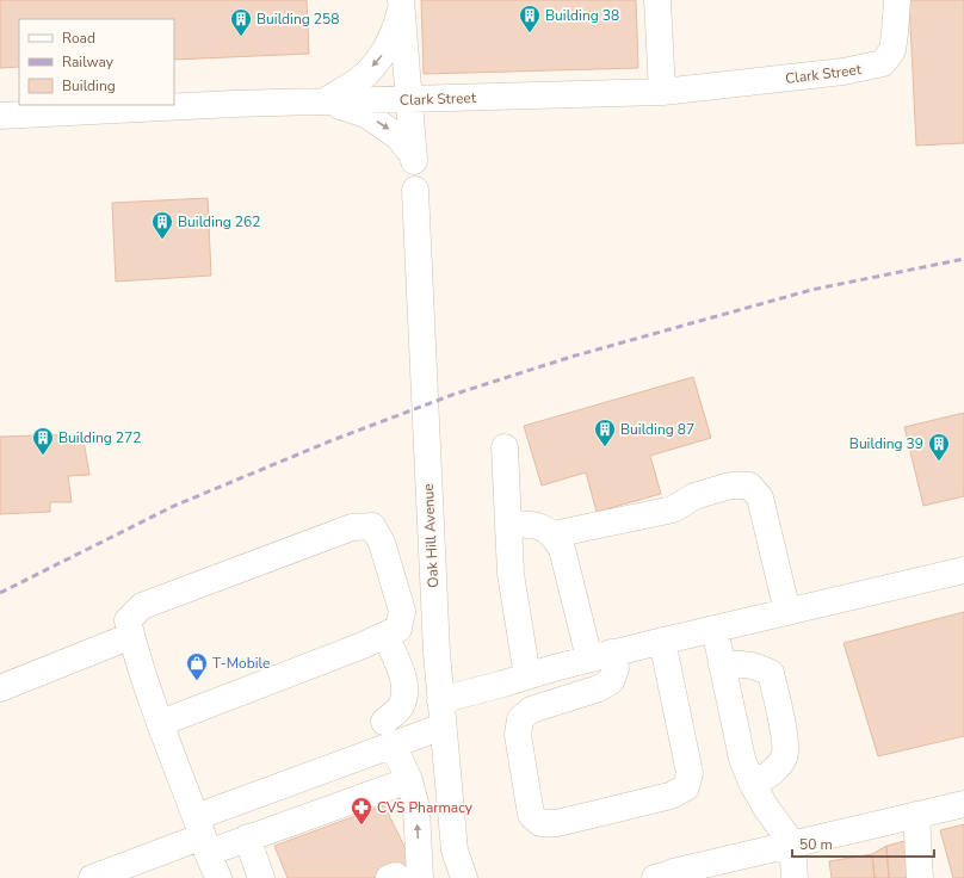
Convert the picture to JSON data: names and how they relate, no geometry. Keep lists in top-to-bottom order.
{
  "streets": {
    "street": ["Clark Street", "Oak Hill Avenue"]
  },
  "places": {
    "building": [
      "Building 38",
      "Building 258",
      "Building 262",
      "Building 87",
      "Building 272",
      "Building 39"
    ],
    "shop": ["T-Mobile"],
    "pharmacy": ["CVS Pharmacy"]
  },
  "legend": ["Road", "Railway", "Building"],
  "scale_bar": "50 m"
}
